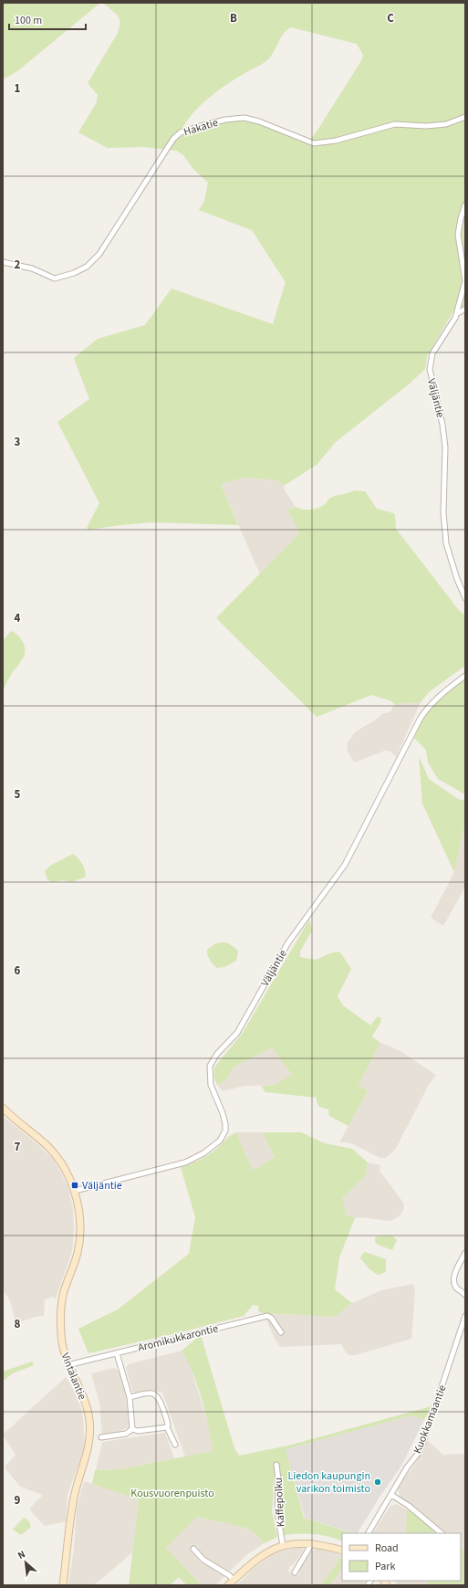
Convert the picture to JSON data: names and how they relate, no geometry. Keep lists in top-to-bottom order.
{
  "streets": {
    "street": [
      "Hakatie",
      "Väljäntie",
      "Aromikukkarontie",
      "Vintalantie",
      "Kuokkamaantie",
      "Kaffepolku"
    ]
  },
  "crossings": [
    ["Väljäntie", "Vintalantie"],
    ["Aromikukkarontie", "Vintalantie"]
  ],
  "parks": ["Kousvuorenpuisto"],
  "places": {
    "transit": ["Väljäntie"],
    "other": ["Liedon kaupungin varikon toimisto"]
  },
  "legend": ["Road", "Park"],
  "scale_bar": "100 m",
  "north": "top left",
  "grid": {
    "columns": ["B", "C"],
    "rows": [
      "1",
      "2",
      "3",
      "4",
      "5",
      "6",
      "7",
      "8",
      "9"
    ]
  }
}
